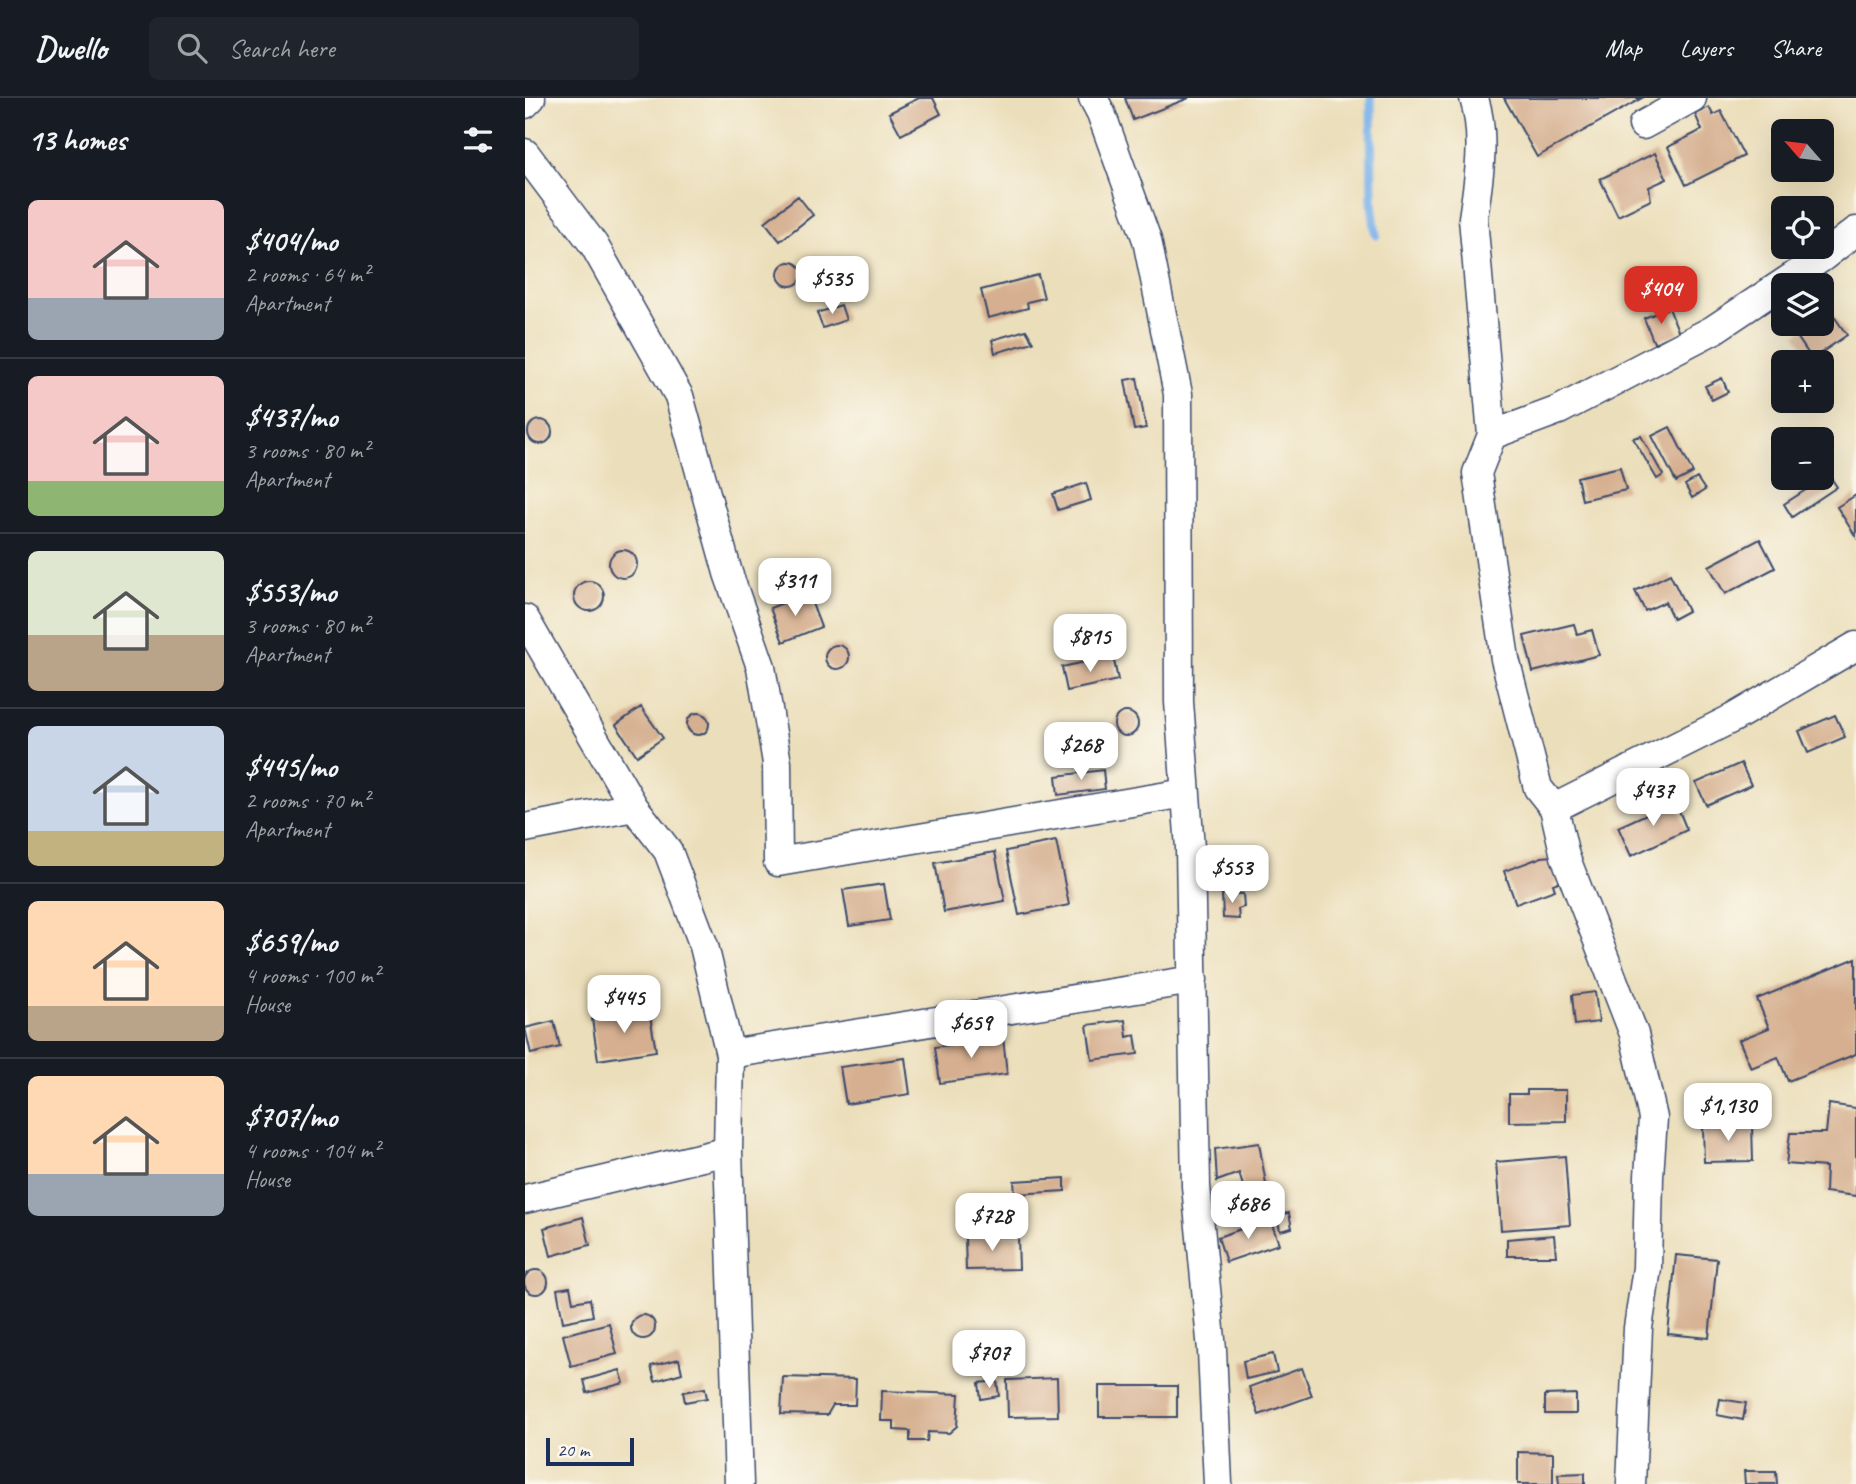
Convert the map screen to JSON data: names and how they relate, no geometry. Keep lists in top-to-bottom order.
{
  "scale_bar": "20 m",
  "north": "top left",
  "page": {
    "header": "Dwello",
    "search": "Search here",
    "nav": ["Map", "Layers", "Share"],
    "heading": "13 homes",
    "map_buttons": ["+", "−"],
    "list": [
      {
        "name": "$404/mo",
        "note": "2 rooms · 64 m² · Apartment"
      },
      {
        "name": "$437/mo",
        "note": "3 rooms · 80 m² · Apartment"
      },
      {
        "name": "$553/mo",
        "note": "3 rooms · 80 m² · Apartment"
      },
      {
        "name": "$445/mo",
        "note": "2 rooms · 70 m² · Apartment"
      },
      {
        "name": "$659/mo",
        "note": "4 rooms · 100 m² · House"
      },
      {
        "name": "$707/mo",
        "note": "4 rooms · 104 m² · House"
      }
    ],
    "price": [
      "$535",
      "$404",
      "$311",
      "$815",
      "$268",
      "$437",
      "$553",
      "$445",
      "$659",
      "$1,130",
      "$686",
      "$728",
      "$707"
    ],
    "scale": "20 m"
  }
}
